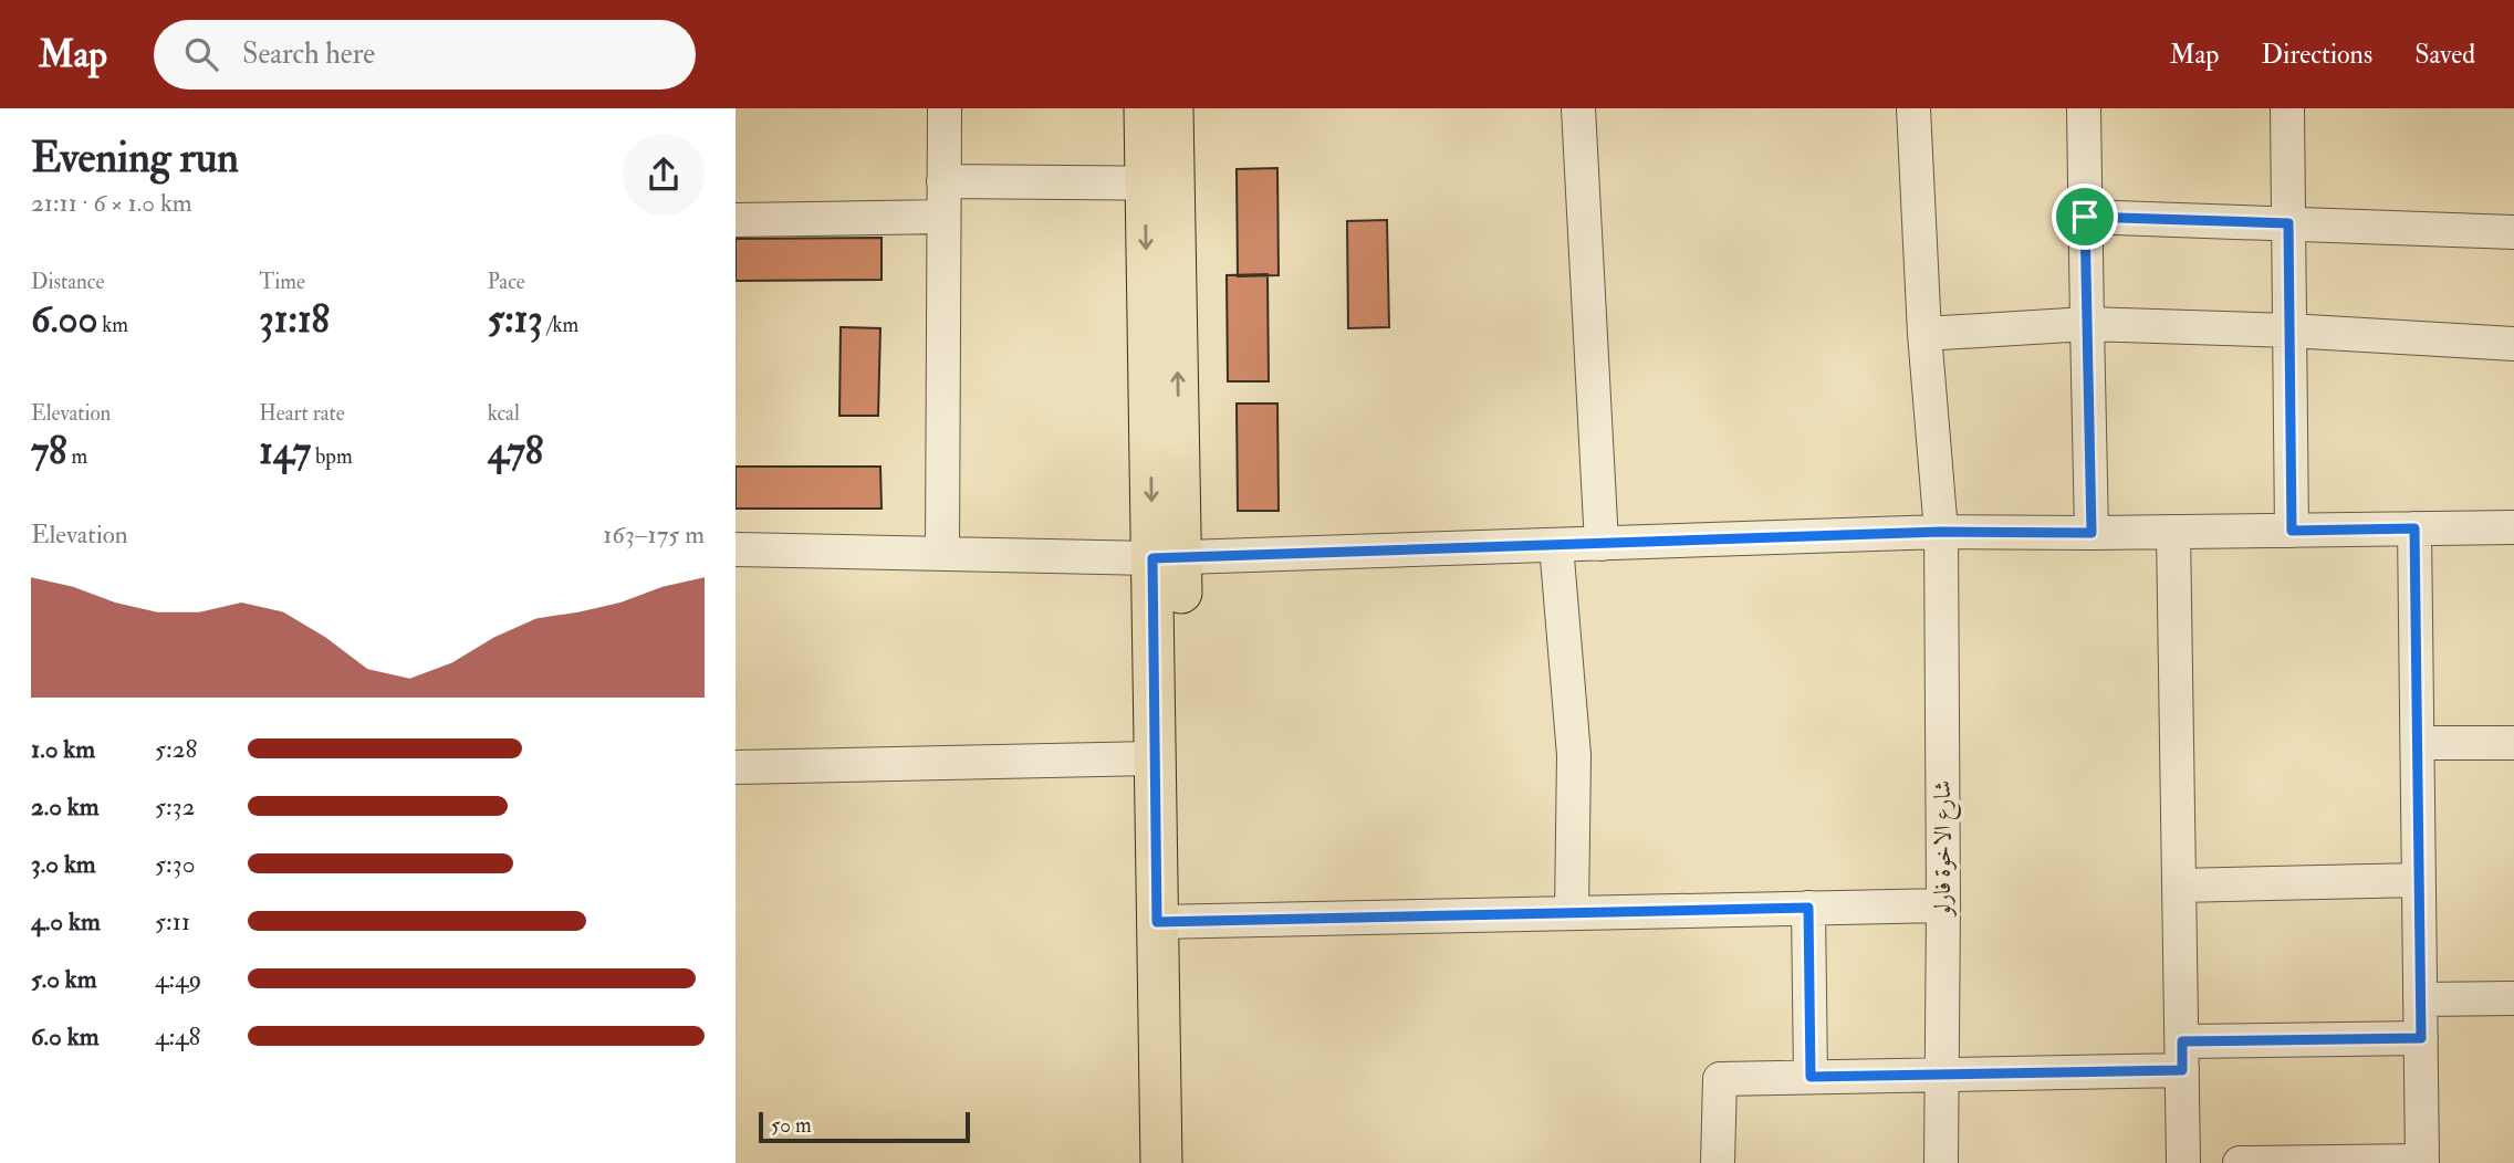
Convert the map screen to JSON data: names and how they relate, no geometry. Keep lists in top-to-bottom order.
{
  "streets": {
    "street": ["شارع الاخوة فارلو"]
  },
  "scale_bar": "50 m",
  "page": {
    "header": "Map",
    "search": "Search here",
    "nav": ["Map", "Directions", "Saved"],
    "heading": ["Evening run", "21:11 · 6 × 1.0 km"],
    "stats": [
      ["Distance", "6.00 km"],
      ["Time", "31:18"],
      ["Pace", "5:13 /km"],
      ["Elevation", "78 m"],
      ["Heart rate", "147 bpm"],
      ["kcal", "478"]
    ],
    "chart": ["Elevation", "163–175 m"],
    "list": [
      {
        "name": "1.0 km",
        "note": "5:28"
      },
      {
        "name": "2.0 km",
        "note": "5:32"
      },
      {
        "name": "3.0 km",
        "note": "5:30"
      },
      {
        "name": "4.0 km",
        "note": "5:11"
      },
      {
        "name": "5.0 km",
        "note": "4:49"
      },
      {
        "name": "6.0 km",
        "note": "4:48"
      }
    ],
    "scale": "50 m"
  }
}
